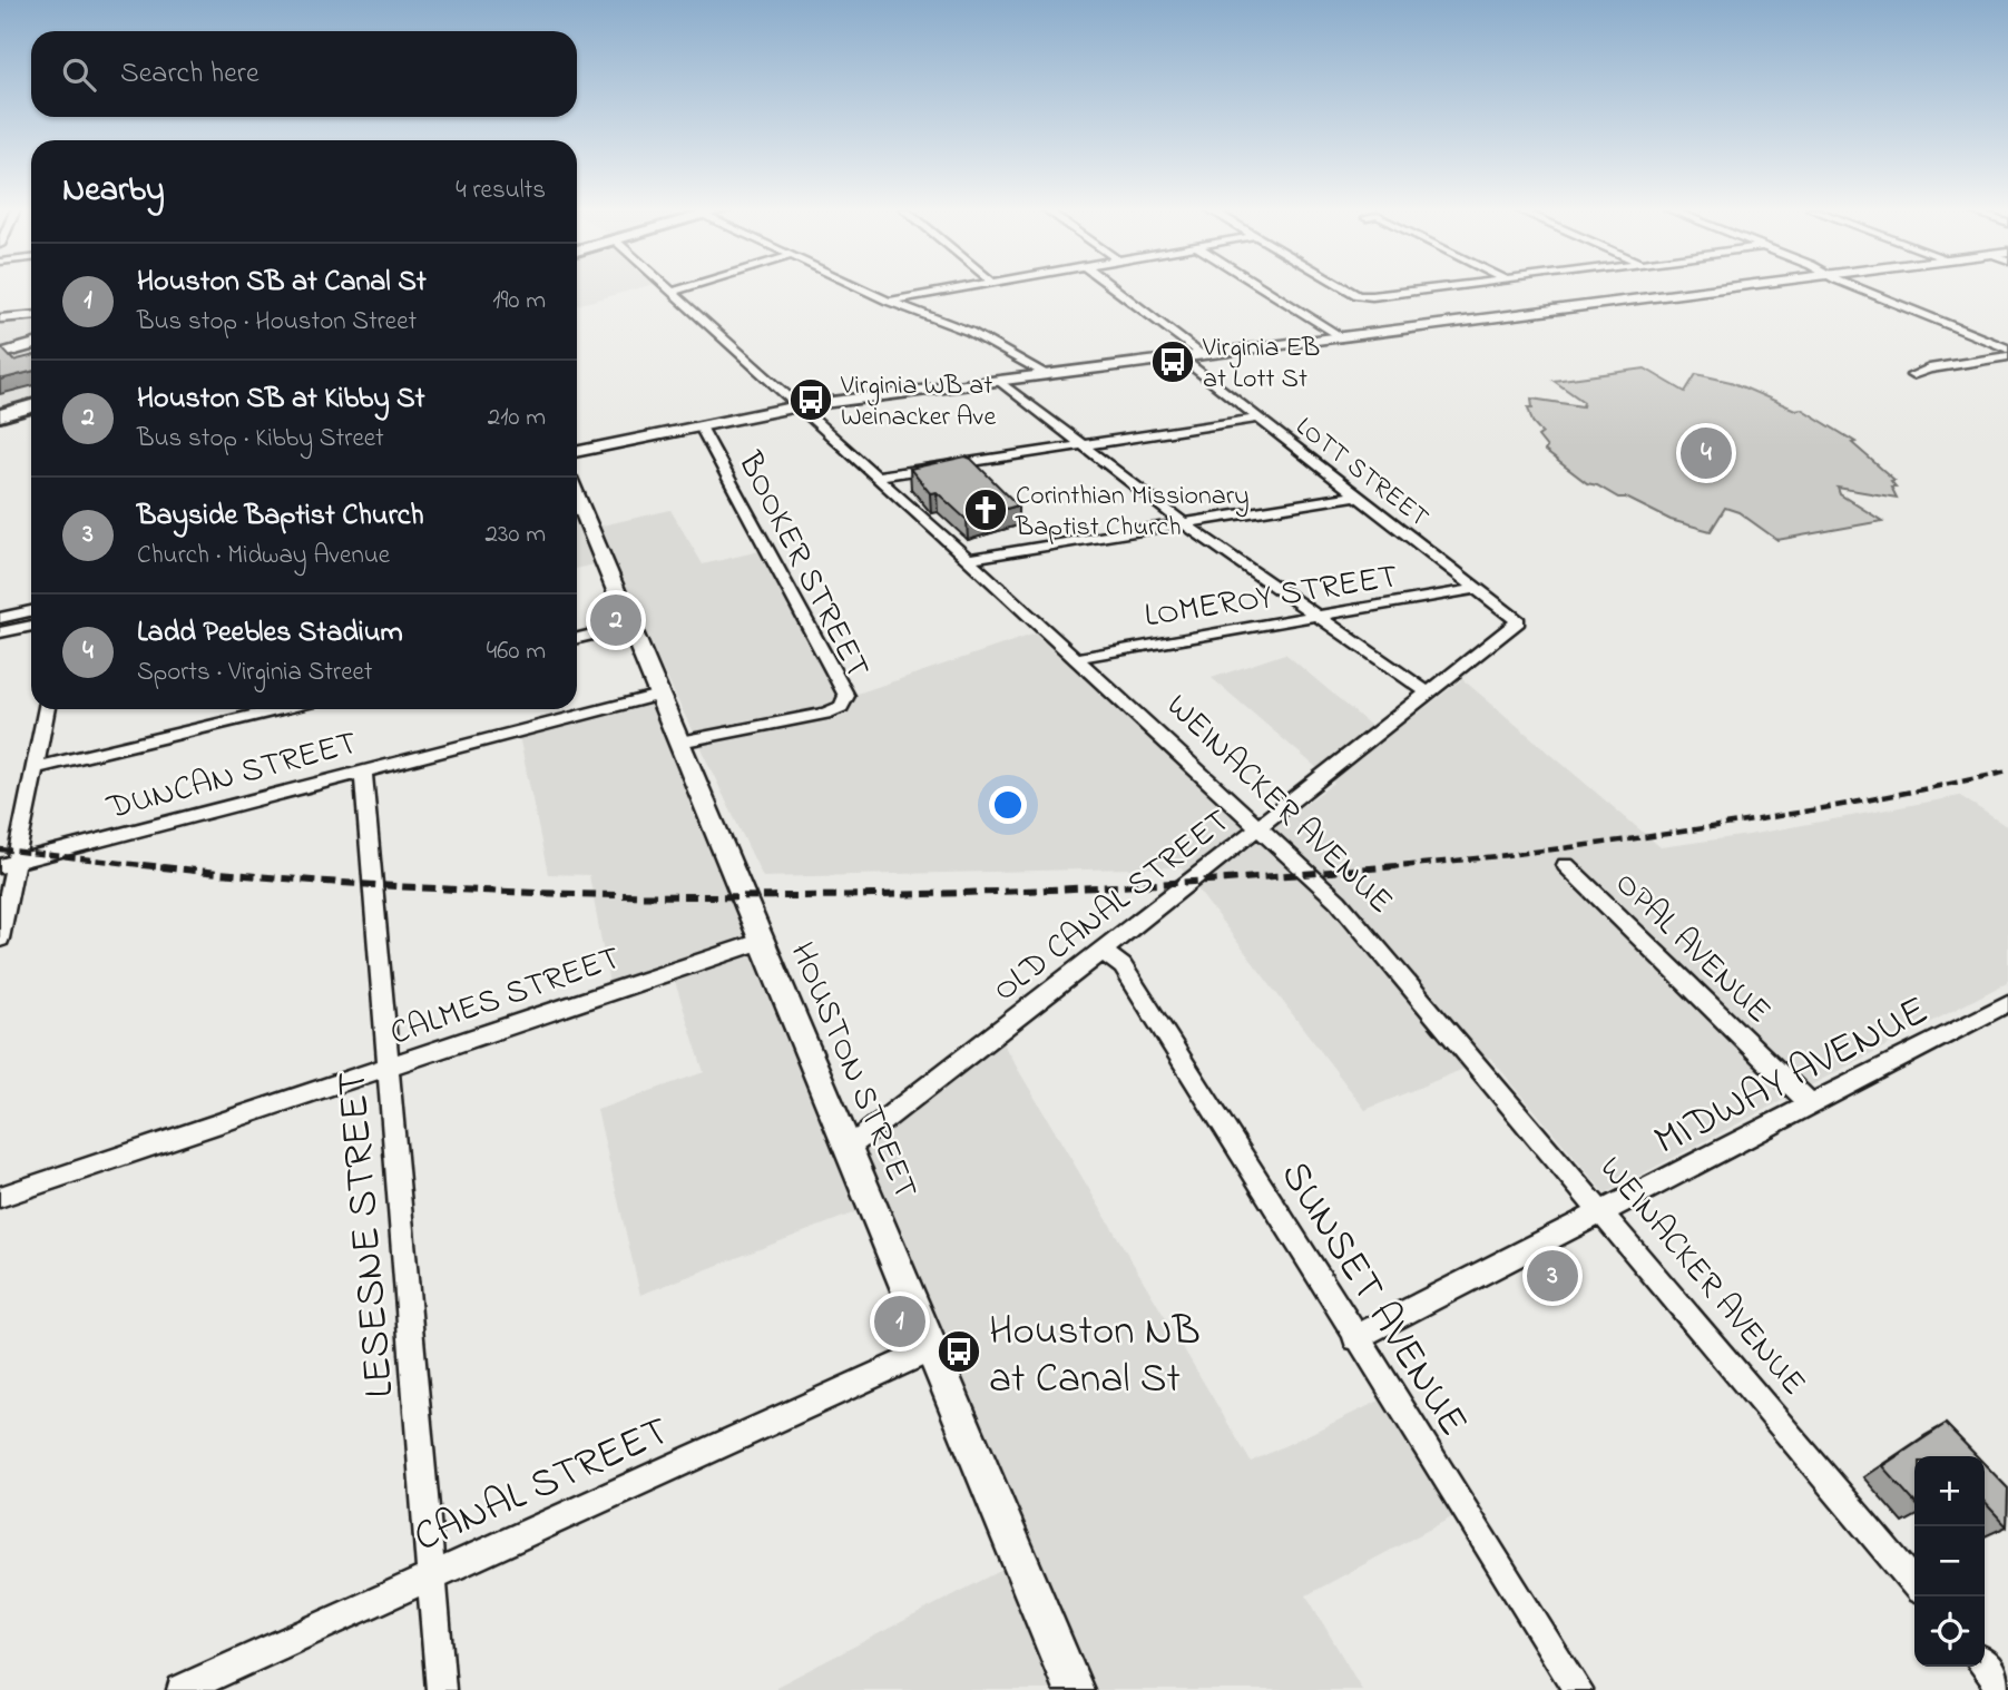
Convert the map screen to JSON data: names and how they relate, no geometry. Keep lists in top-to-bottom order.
{
  "streets": {
    "street": [
      "LOTT STREET",
      "BOOKER STREET",
      "LOMEROY STREET",
      "DUNCAN STREET",
      "WEINACKER AVENUE",
      "OLD CANAL STREET",
      "OPAL AVENUE",
      "CALMES STREET",
      "HOUSTON STREET",
      "MIDWAY AVENUE",
      "LESESNE STREET",
      "SUNSET AVENUE",
      "CANAL STREET"
    ]
  },
  "crossings": [
    ["LOTT STREET", "LOMEROY STREET"],
    ["LOTT STREET", "OLD CANAL STREET"],
    ["BOOKER STREET", "HOUSTON STREET"],
    ["LOMEROY STREET", "WEINACKER AVENUE"],
    ["DUNCAN STREET", "HOUSTON STREET"],
    ["DUNCAN STREET", "LESESNE STREET"],
    ["WEINACKER AVENUE", "OLD CANAL STREET"],
    ["WEINACKER AVENUE", "MIDWAY AVENUE"],
    ["OLD CANAL STREET", "HOUSTON STREET"],
    ["OLD CANAL STREET", "SUNSET AVENUE"],
    ["OPAL AVENUE", "MIDWAY AVENUE"],
    ["CALMES STREET", "HOUSTON STREET"],
    ["CALMES STREET", "LESESNE STREET"],
    ["HOUSTON STREET", "CANAL STREET"],
    ["MIDWAY AVENUE", "SUNSET AVENUE"],
    ["LESESNE STREET", "CANAL STREET"]
  ],
  "places": {
    "bus stop": ["Virginia EB at Lott St", "Virginia WB at Weinacker Ave", "Houston NB at Canal St"],
    "church": ["Corinthian Missionary Baptist Church"]
  },
  "page": {
    "search": "Search here",
    "heading": ["Nearby", "4 results"],
    "list": [
      {
        "mark": "1",
        "name": "Houston SB at Canal St",
        "note": "Bus stop · Houston Street",
        "value": "190 m"
      },
      {
        "mark": "2",
        "name": "Houston SB at Kibby St",
        "note": "Bus stop · Kibby Street",
        "value": "210 m"
      },
      {
        "mark": "3",
        "name": "Bayside Baptist Church",
        "note": "Church · Midway Avenue",
        "value": "230 m"
      },
      {
        "mark": "4",
        "name": "Ladd Peebles Stadium",
        "note": "Sports · Virginia Street",
        "value": "460 m"
      }
    ],
    "pins": [
      "4",
      "2",
      "3",
      "1"
    ],
    "map_buttons": ["+", "−"]
  }
}
